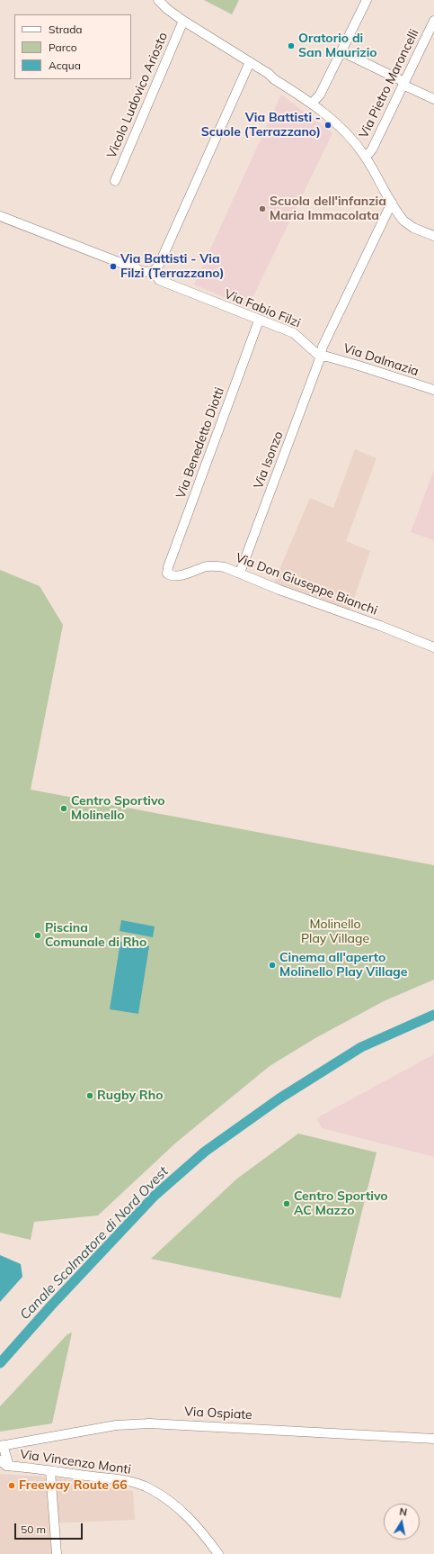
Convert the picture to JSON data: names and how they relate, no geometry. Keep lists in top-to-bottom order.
{
  "streets": {
    "street": [
      "Via Pietro Maroncelli",
      "Vicolo Ludovico Ariosto",
      "Via Fabio Filzi",
      "Via Dalmazia",
      "Via Benedetto Diotti",
      "Via Isonzo",
      "Via Don Giuseppe Bianchi",
      "Via Ospiate",
      "Via Vincenzo Monti"
    ]
  },
  "crossings": [
    ["Via Fabio Filzi", "Via Dalmazia"],
    ["Via Fabio Filzi", "Via Benedetto Diotti"],
    ["Via Fabio Filzi", "Via Isonzo"],
    ["Via Dalmazia", "Via Isonzo"],
    ["Via Benedetto Diotti", "Via Don Giuseppe Bianchi"],
    ["Via Isonzo", "Via Don Giuseppe Bianchi"],
    ["Via Ospiate", "Via Vincenzo Monti"]
  ],
  "water": ["Canale Scolmatore di Nord Ovest"],
  "parks": ["Molinello Play Village"],
  "places": [
    "Oratorio di San Maurizio",
    "Via Battisti - Scuole (Terrazzano)",
    "Scuola dell'infanzia Maria Immacolata",
    "Via Battisti - Via Filzi (Terrazzano)",
    "Centro Sportivo Molinello",
    "Piscina Comunale di Rho",
    "Cinema all'aperto Molinello Play Village",
    "Rugby Rho",
    "Centro Sportivo AC Mazzo",
    "Freeway Route 66"
  ],
  "legend": ["Strada", "Parco", "Acqua"],
  "scale_bar": "50 m",
  "north": "top"
}
